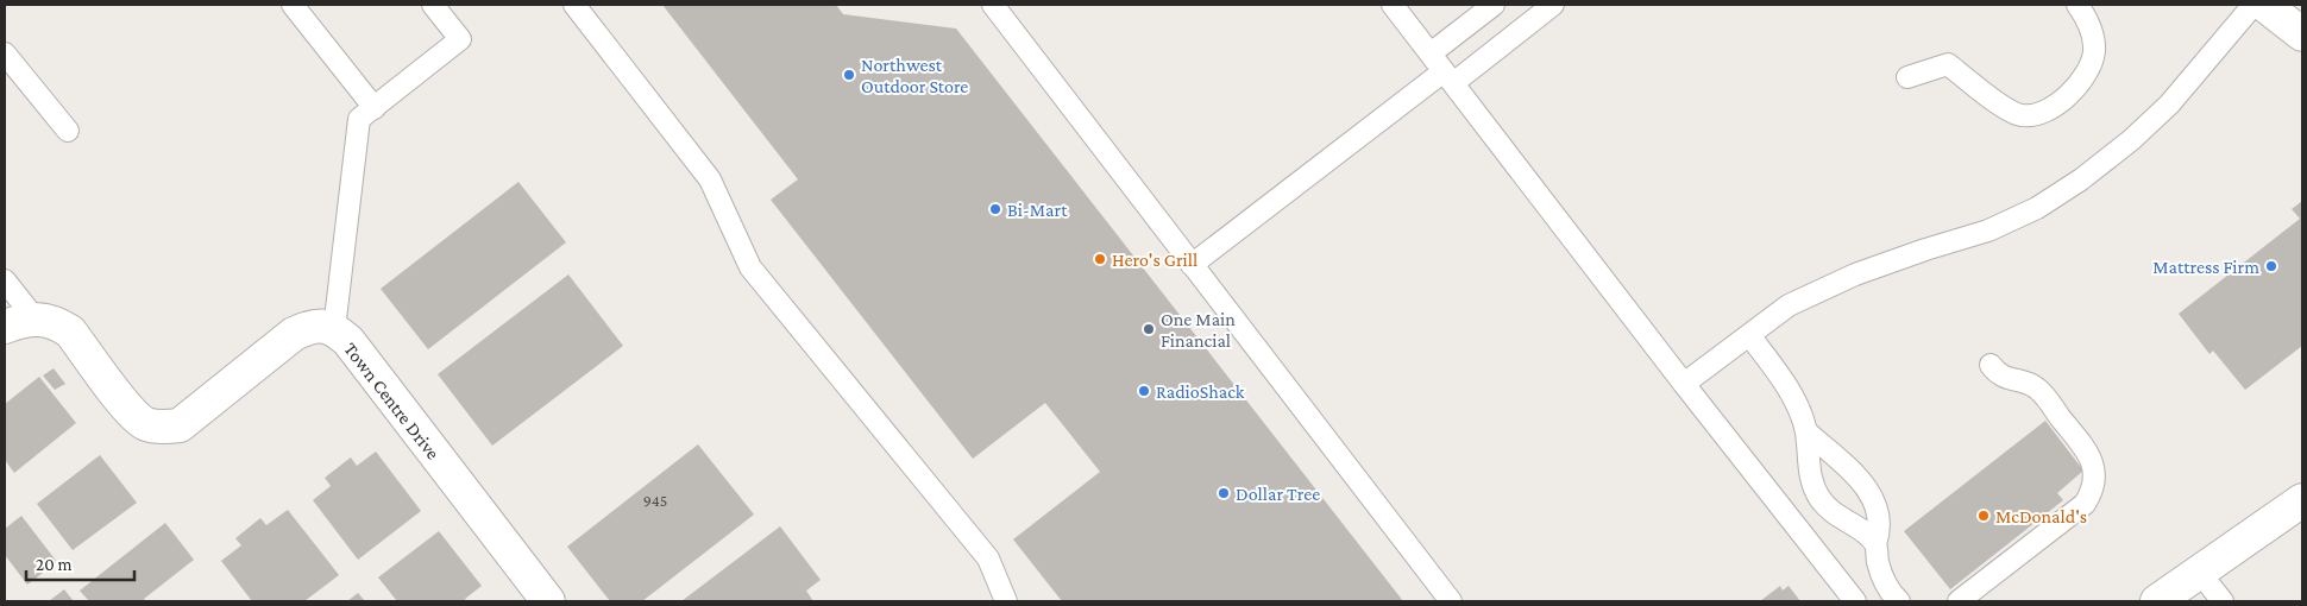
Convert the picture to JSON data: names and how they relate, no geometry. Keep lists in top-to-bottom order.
{
  "streets": {
    "street": ["Town Centre Drive"]
  },
  "places": [
    "Northwest Outdoor Store",
    "Bi-Mart",
    "Hero's Grill",
    "Mattress Firm",
    "One Main Financial",
    "RadioShack",
    "Dollar Tree",
    "McDonald's"
  ],
  "house_numbers": ["945"],
  "scale_bar": "20 m"
}
